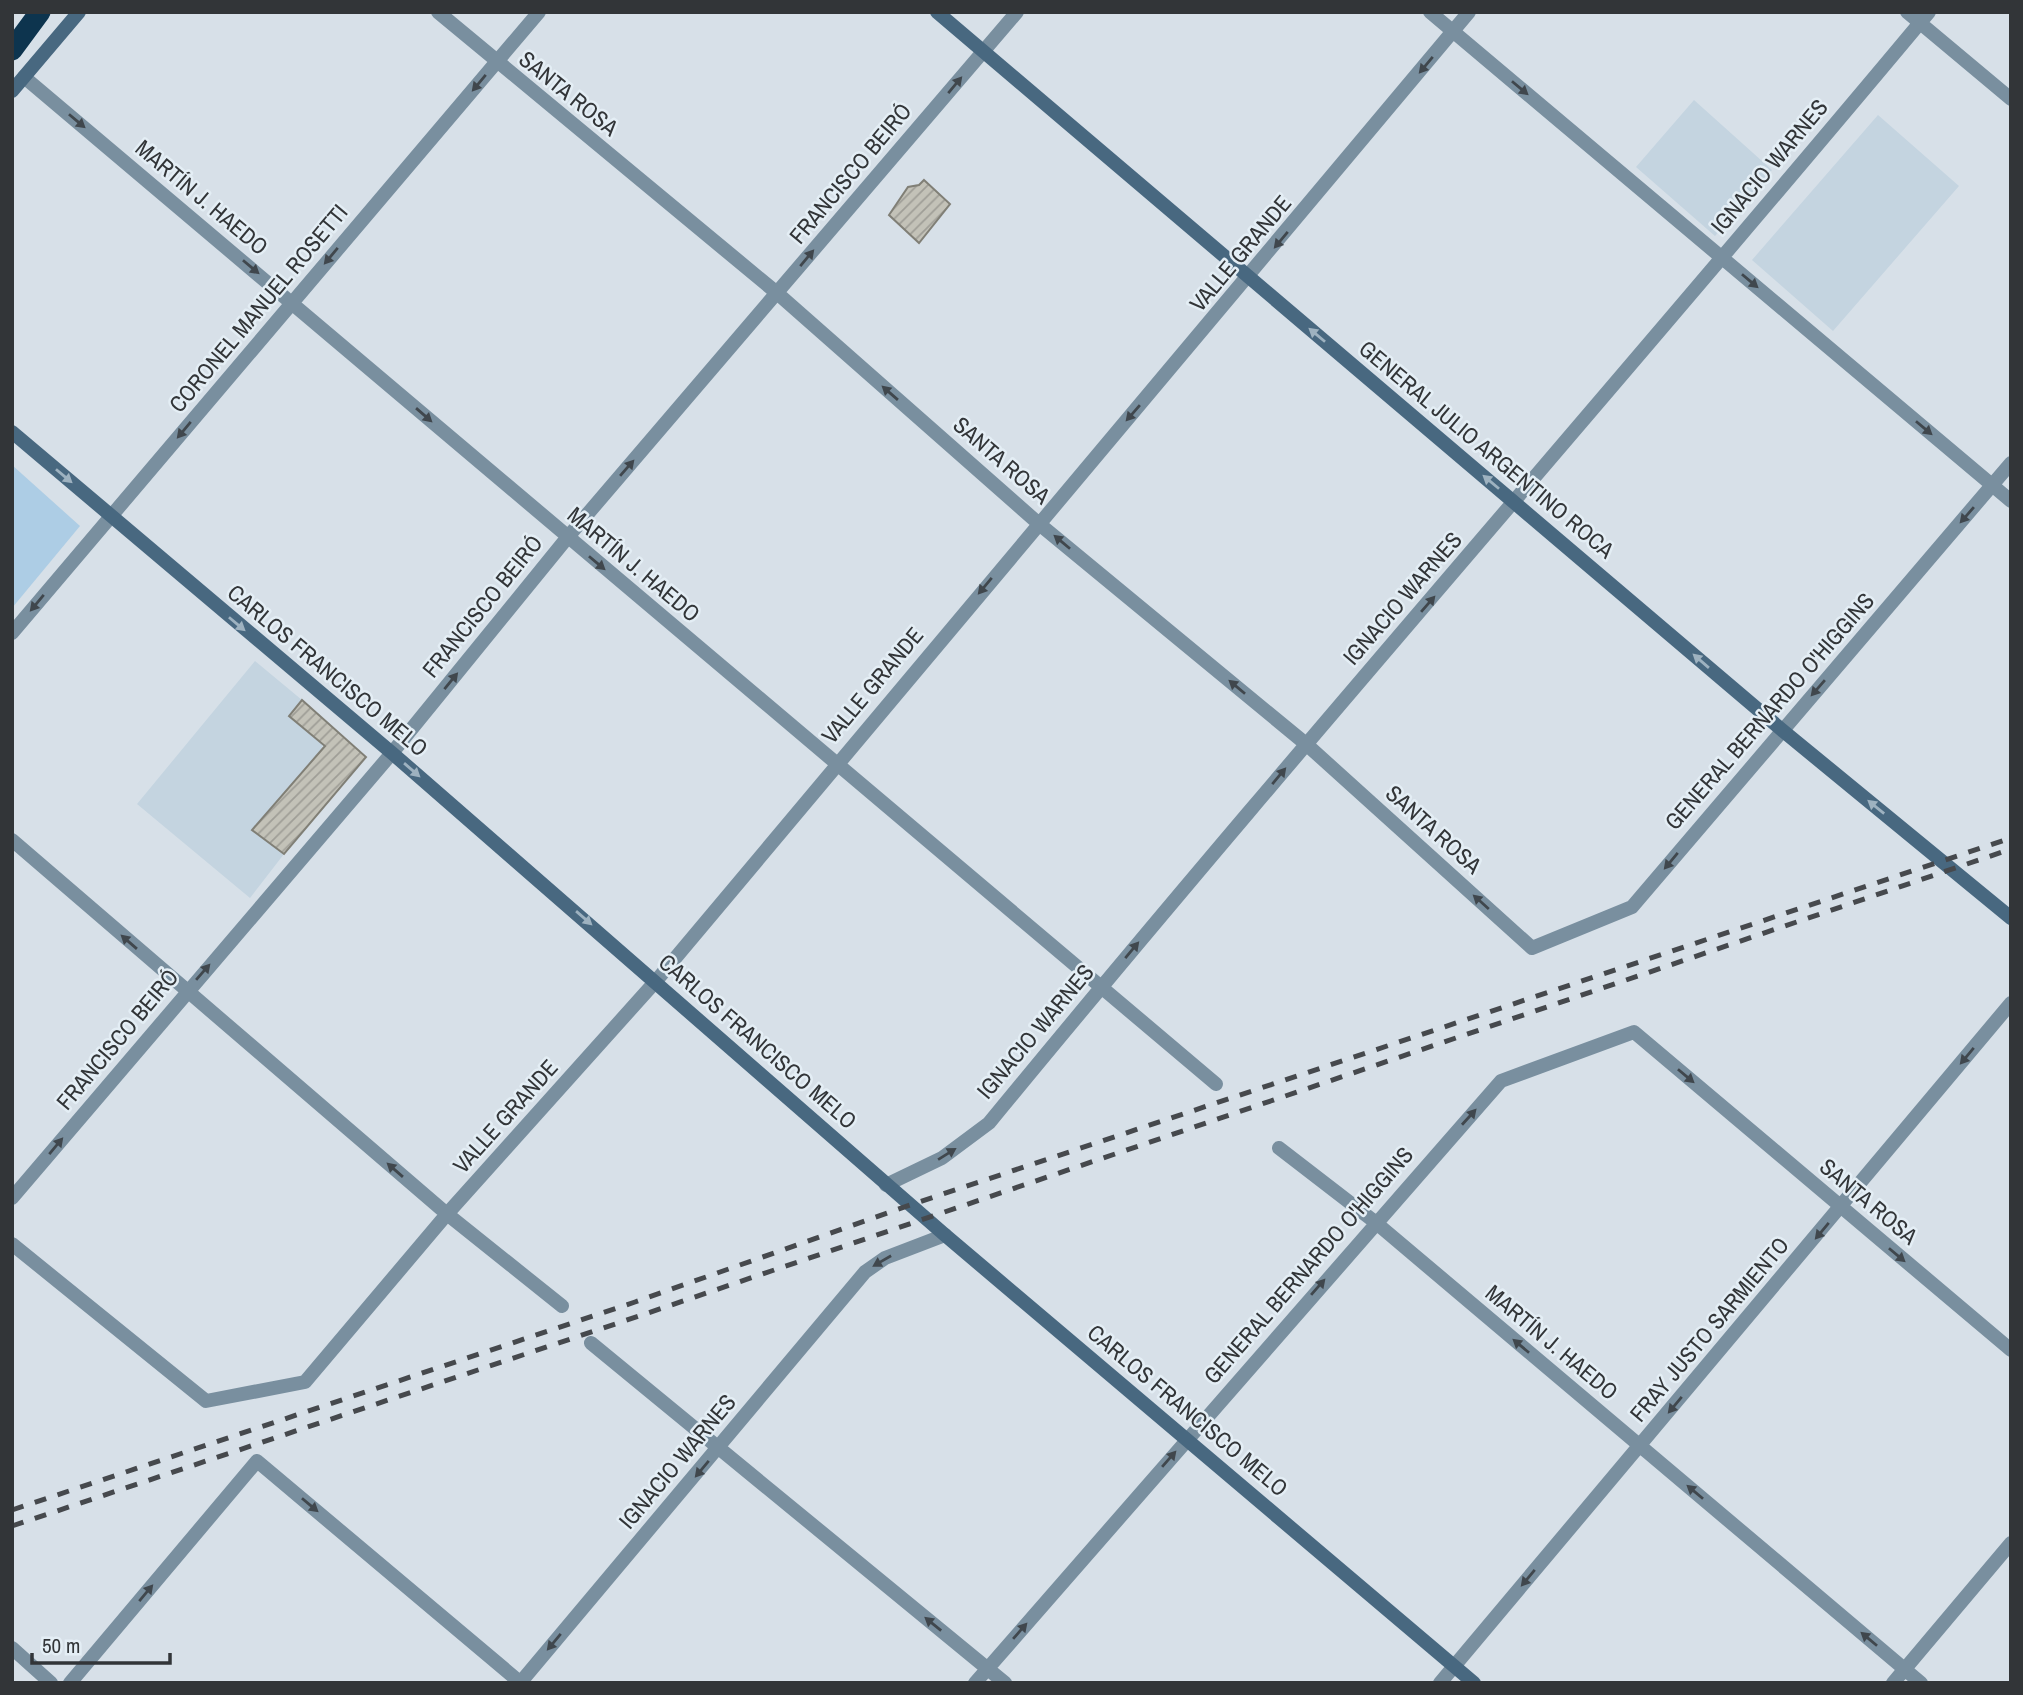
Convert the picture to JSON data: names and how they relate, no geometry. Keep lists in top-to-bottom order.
{
  "streets": {
    "street": [
      "SANTA ROSA",
      "IGNACIO WARNES",
      "FRANCISCO BEIRÓ",
      "MARTÍN J. HAEDO",
      "VALLE GRANDE",
      "CORONEL MANUEL ROSETTI",
      "GENERAL JULIO ARGENTINO ROCA",
      "CARLOS FRANCISCO MELO",
      "GENERAL BERNARDO O'HIGGINS",
      "FRAY JUSTO SARMIENTO"
    ]
  },
  "crossings": [
    ["SANTA ROSA", "IGNACIO WARNES"],
    ["SANTA ROSA", "FRANCISCO BEIRÓ"],
    ["SANTA ROSA", "VALLE GRANDE"],
    ["SANTA ROSA", "CORONEL MANUEL ROSETTI"],
    ["SANTA ROSA", "GENERAL BERNARDO O'HIGGINS"],
    ["SANTA ROSA", "FRAY JUSTO SARMIENTO"],
    ["IGNACIO WARNES", "MARTÍN J. HAEDO"],
    ["IGNACIO WARNES", "GENERAL JULIO ARGENTINO ROCA"],
    ["IGNACIO WARNES", "CARLOS FRANCISCO MELO"],
    ["FRANCISCO BEIRÓ", "MARTÍN J. HAEDO"],
    ["FRANCISCO BEIRÓ", "GENERAL JULIO ARGENTINO ROCA"],
    ["FRANCISCO BEIRÓ", "CARLOS FRANCISCO MELO"],
    ["MARTÍN J. HAEDO", "VALLE GRANDE"],
    ["MARTÍN J. HAEDO", "CORONEL MANUEL ROSETTI"],
    ["MARTÍN J. HAEDO", "GENERAL BERNARDO O'HIGGINS"],
    ["MARTÍN J. HAEDO", "FRAY JUSTO SARMIENTO"],
    ["VALLE GRANDE", "GENERAL JULIO ARGENTINO ROCA"],
    ["VALLE GRANDE", "CARLOS FRANCISCO MELO"],
    ["CORONEL MANUEL ROSETTI", "CARLOS FRANCISCO MELO"],
    ["GENERAL JULIO ARGENTINO ROCA", "GENERAL BERNARDO O'HIGGINS"],
    ["CARLOS FRANCISCO MELO", "GENERAL BERNARDO O'HIGGINS"],
    ["CARLOS FRANCISCO MELO", "FRAY JUSTO SARMIENTO"]
  ],
  "one_way": [
    "FRANCISCO BEIRÓ",
    "VALLE GRANDE",
    "CORONEL MANUEL ROSETTI",
    "GENERAL JULIO ARGENTINO ROCA",
    "CARLOS FRANCISCO MELO",
    "FRAY JUSTO SARMIENTO"
  ],
  "scale_bar": "50 m"
}
